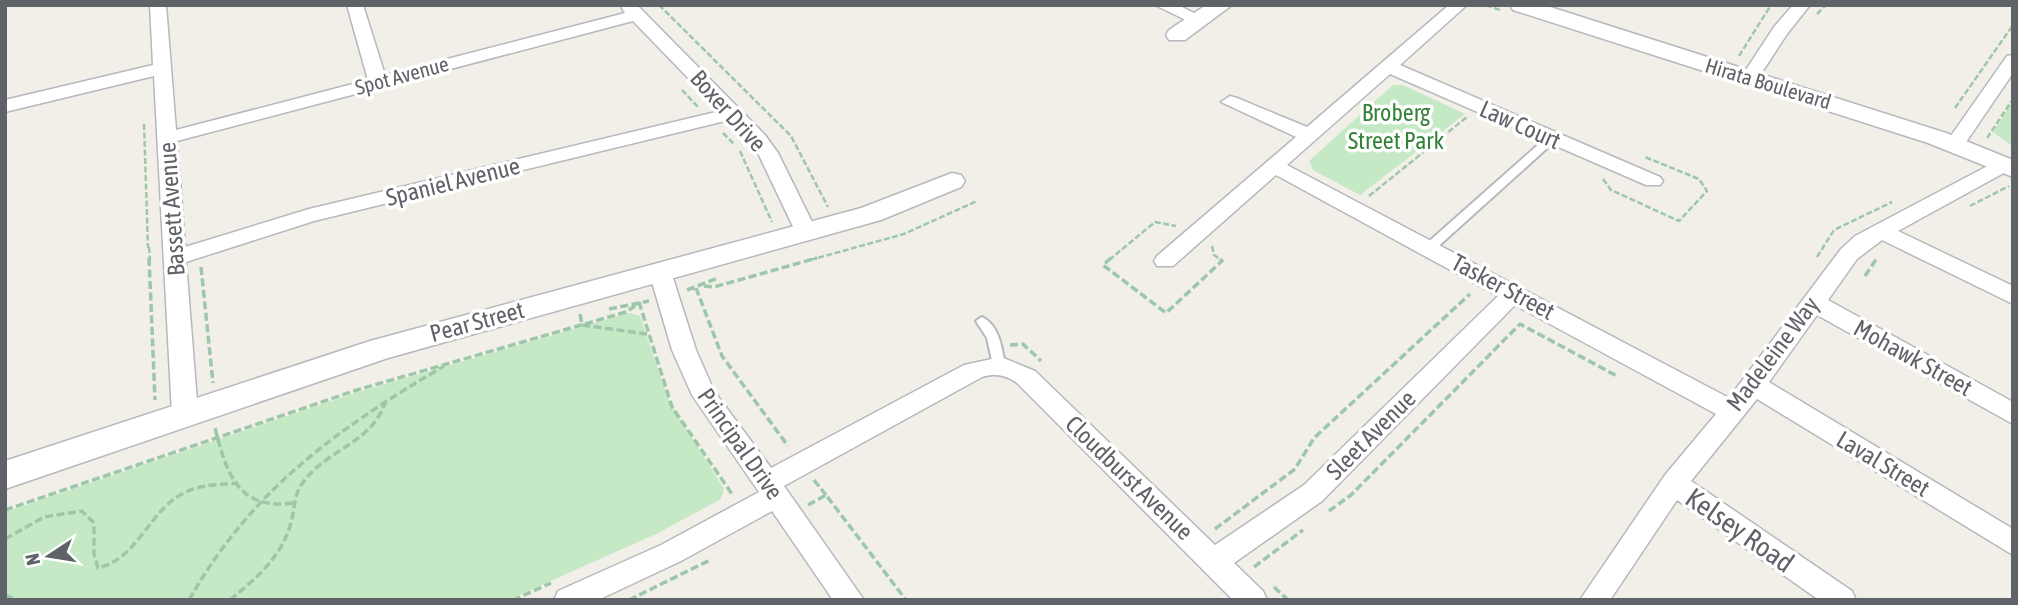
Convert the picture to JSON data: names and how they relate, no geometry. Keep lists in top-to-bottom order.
{
  "streets": {
    "street": [
      "Spot Avenue",
      "Hirata Boulevard",
      "Boxer Drive",
      "Law Court",
      "Spaniel Avenue",
      "Bassett Avenue",
      "Tasker Street",
      "Pear Street",
      "Madeleine Way",
      "Mohawk Street",
      "Sleet Avenue",
      "Principal Drive",
      "Laval Street",
      "Cloudburst Avenue",
      "Kelsey Road"
    ]
  },
  "crossings": [
    ["Spot Avenue", "Boxer Drive"],
    ["Spot Avenue", "Bassett Avenue"],
    ["Hirata Boulevard", "Madeleine Way"],
    ["Boxer Drive", "Spaniel Avenue"],
    ["Boxer Drive", "Pear Street"],
    ["Spaniel Avenue", "Bassett Avenue"],
    ["Bassett Avenue", "Pear Street"],
    ["Tasker Street", "Madeleine Way"],
    ["Tasker Street", "Sleet Avenue"],
    ["Pear Street", "Principal Drive"],
    ["Madeleine Way", "Mohawk Street"],
    ["Madeleine Way", "Laval Street"],
    ["Madeleine Way", "Kelsey Road"],
    ["Sleet Avenue", "Cloudburst Avenue"]
  ],
  "parks": ["Broberg Street Park"],
  "north": "left"
}
